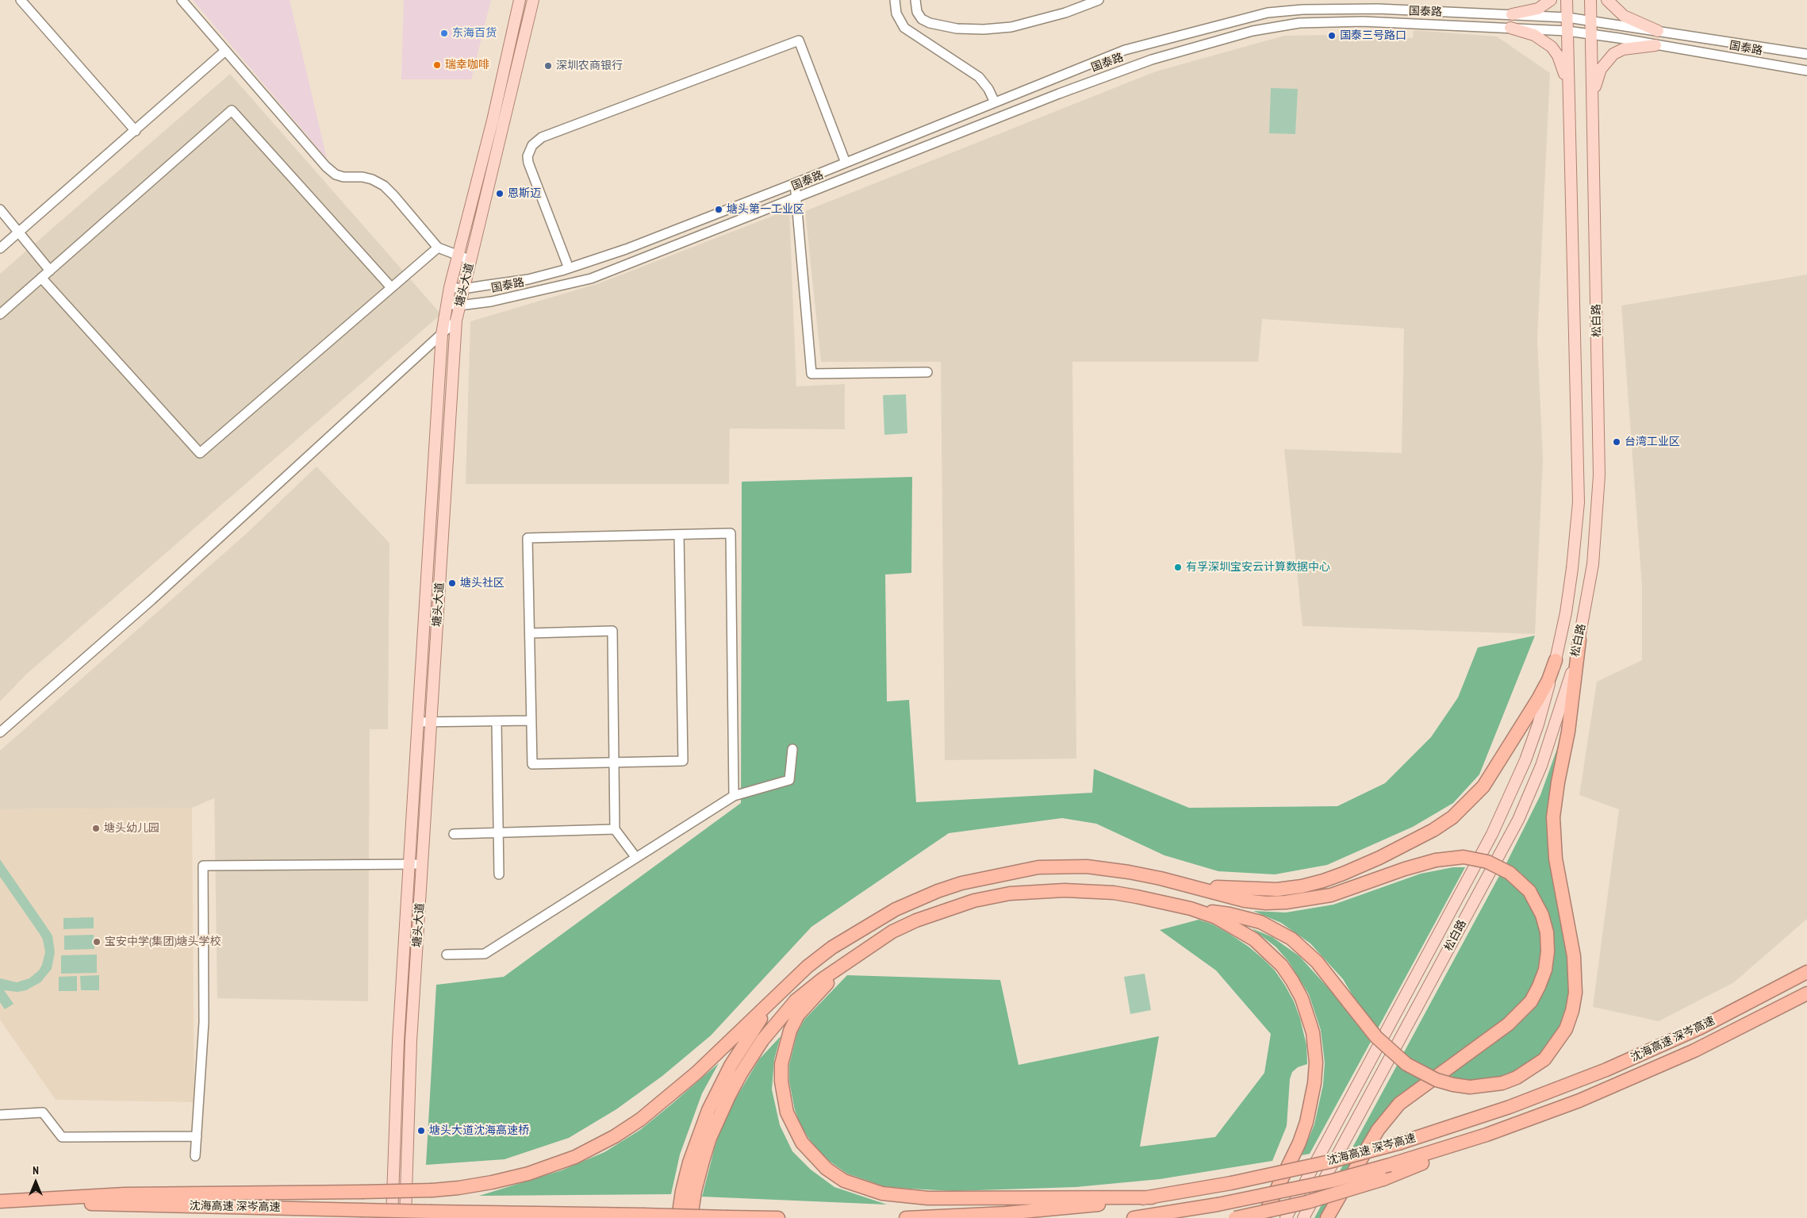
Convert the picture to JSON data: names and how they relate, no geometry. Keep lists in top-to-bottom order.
{
  "streets": {
    "highway": ["沈海高速 深岑高速"],
    "main road": ["塘头大道", "松白路"],
    "street": ["国泰路"]
  },
  "crossings": [
    ["国泰路", "塘头大道"],
    ["国泰路", "松白路"]
  ],
  "places": [
    "东海百货",
    "国泰三号路口",
    "瑞幸咖啡",
    "深圳农商银行",
    "恩斯迈",
    "塘头第一工业区",
    "台湾工业区",
    "有孚深圳宝安云计算数据中心",
    "塘头社区",
    "塘头幼儿园",
    "宝安中学(集团)塘头学校",
    "塘头大道沈海高速桥"
  ],
  "north": "top"
}
